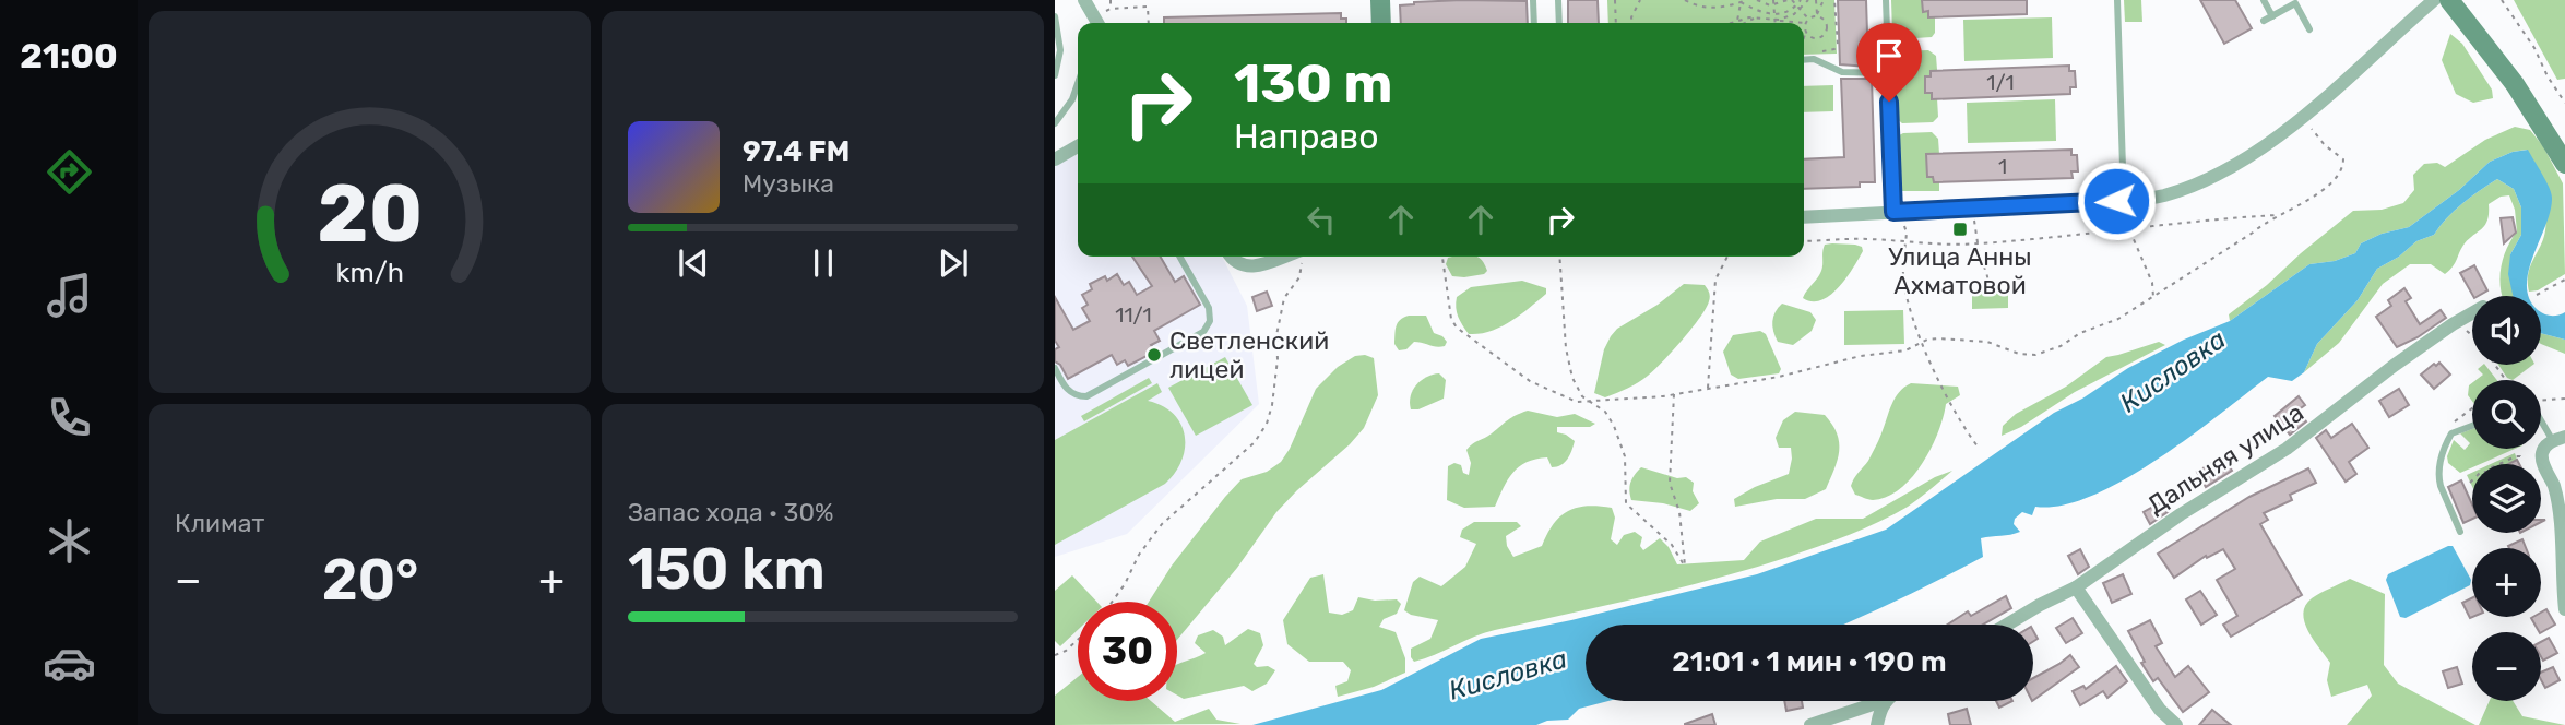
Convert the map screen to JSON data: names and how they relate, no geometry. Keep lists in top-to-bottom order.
{
  "streets": {
    "street": ["Дальняя улица"]
  },
  "water": ["Кисловка"],
  "places": {
    "transit": ["Улица Анны Ахматовой"],
    "other": ["Светленский лицей"]
  },
  "house_numbers": ["1/1", "1", "11/1"],
  "page": {
    "tabs": "21:00",
    "turn": ["130 m", "Направо"],
    "song": ["97.4 FM", "Музыка"],
    "map_buttons": ["+", "−"],
    "tile": [
      "Климат",
      ["Запас хода · 30%", "150 km"]
    ],
    "heat": ["−", "20°", "+"],
    "limit": "30",
    "trip": "21:01 · 1 мин · 190 m",
    "gauge": ["20", "km/h"]
  }
}
